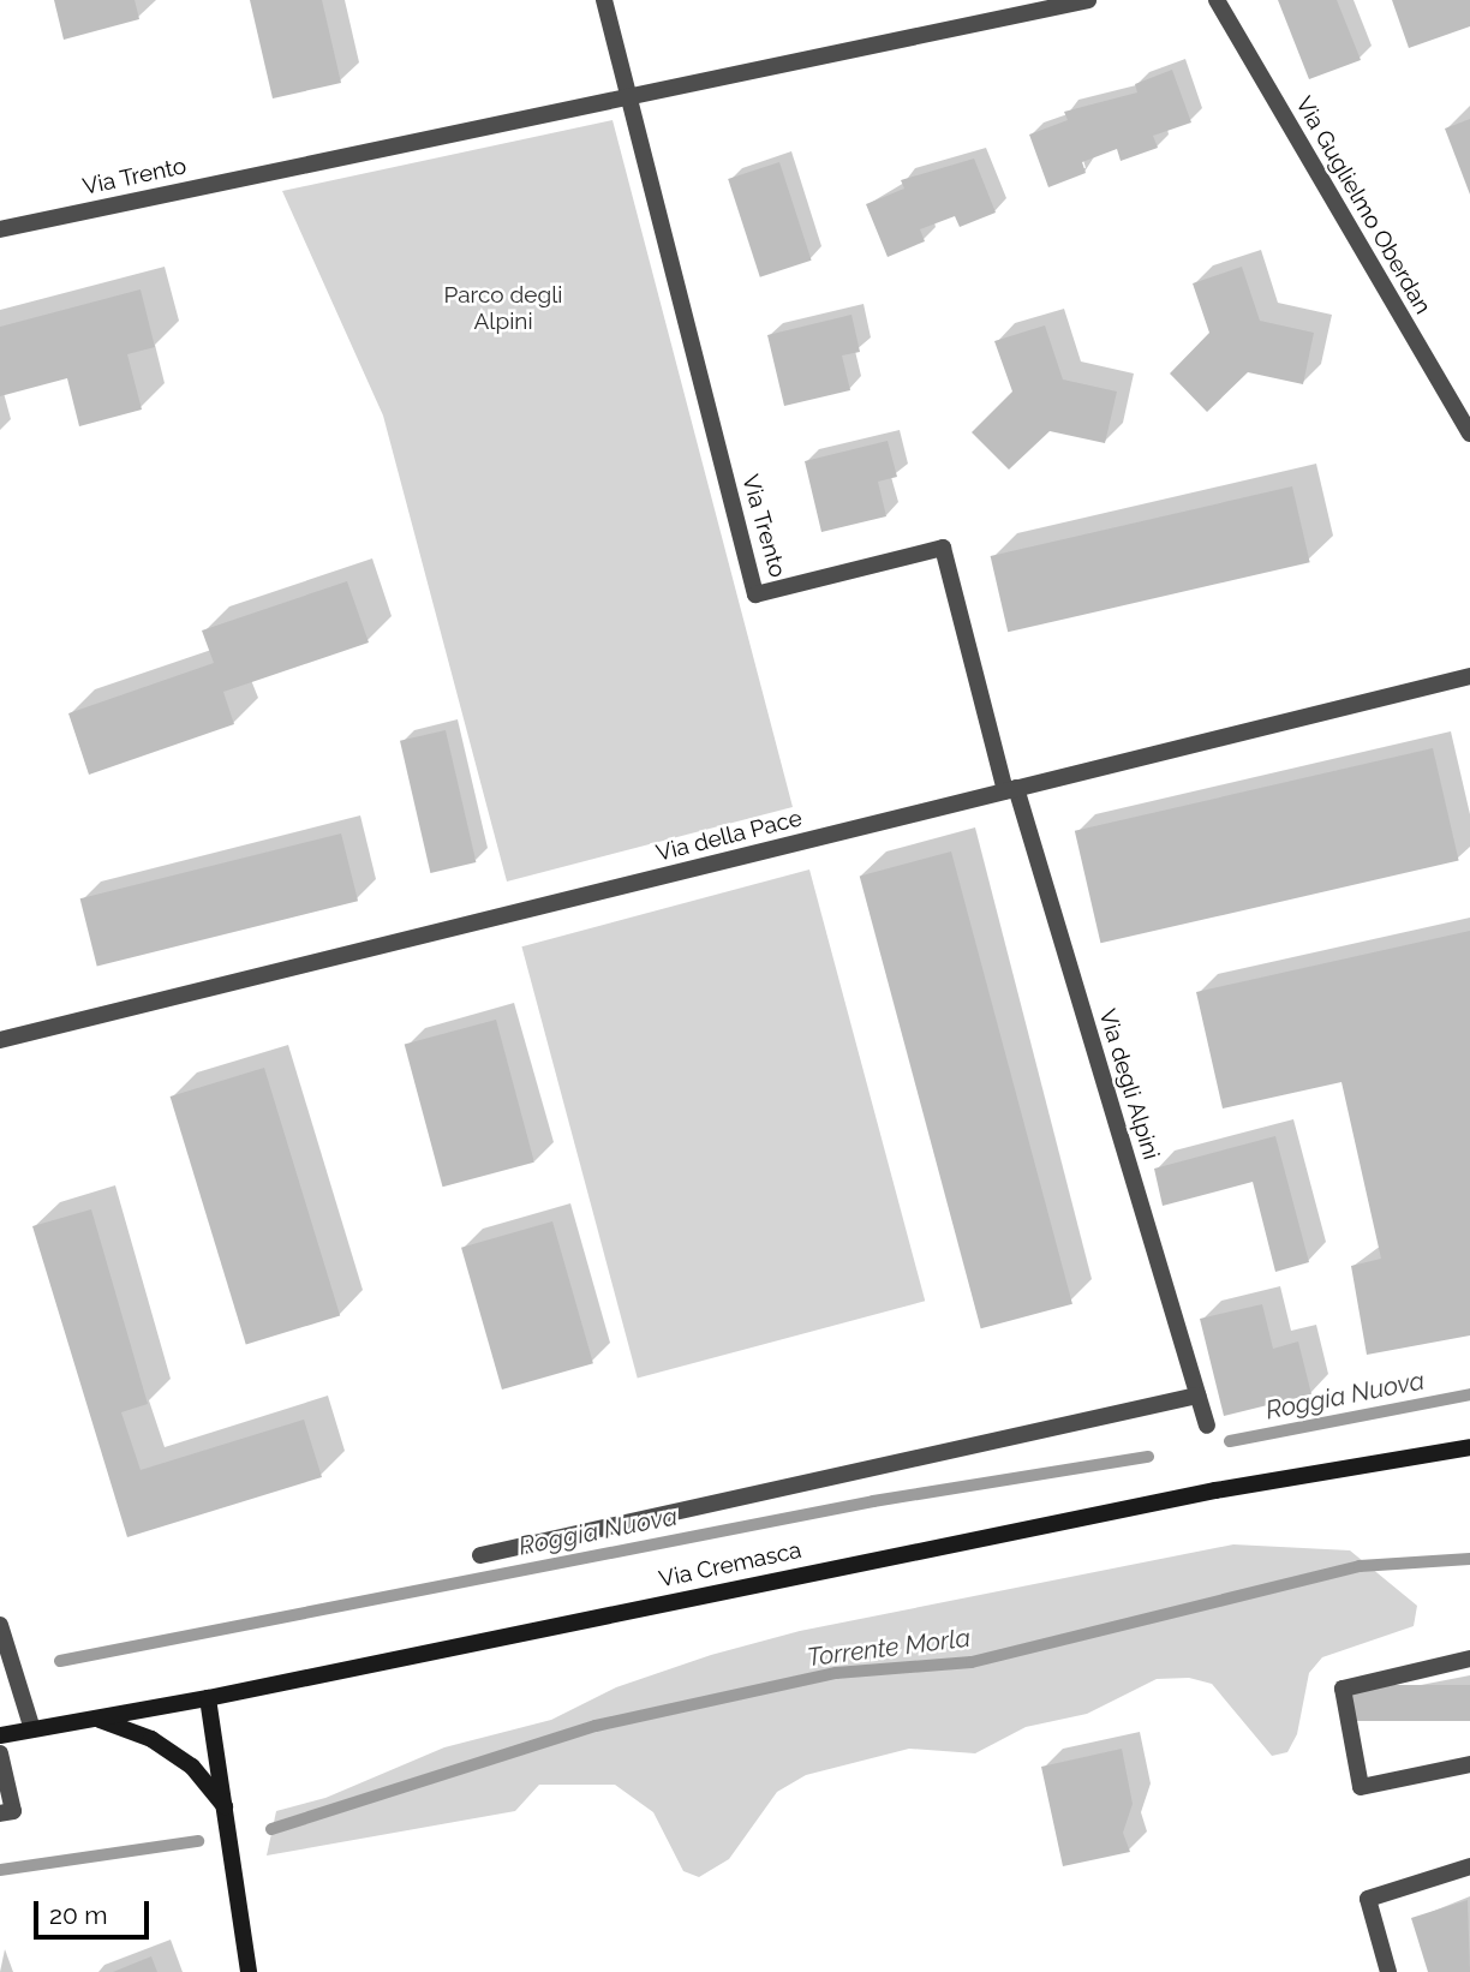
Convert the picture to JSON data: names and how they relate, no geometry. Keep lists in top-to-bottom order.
{
  "streets": {
    "main road": ["Via Cremasca"],
    "street": [
      "Via Trento",
      "Via Guglielmo Oberdan",
      "Via della Pace",
      "Via degli Alpini"
    ]
  },
  "crossings": [
    ["Via Trento", "Via della Pace"],
    ["Via Trento", "Via degli Alpini"],
    ["Via della Pace", "Via degli Alpini"]
  ],
  "water": ["Roggia Nuova", "Torrente Morla"],
  "parks": ["Parco degli Alpini"],
  "scale_bar": "20 m"
}
